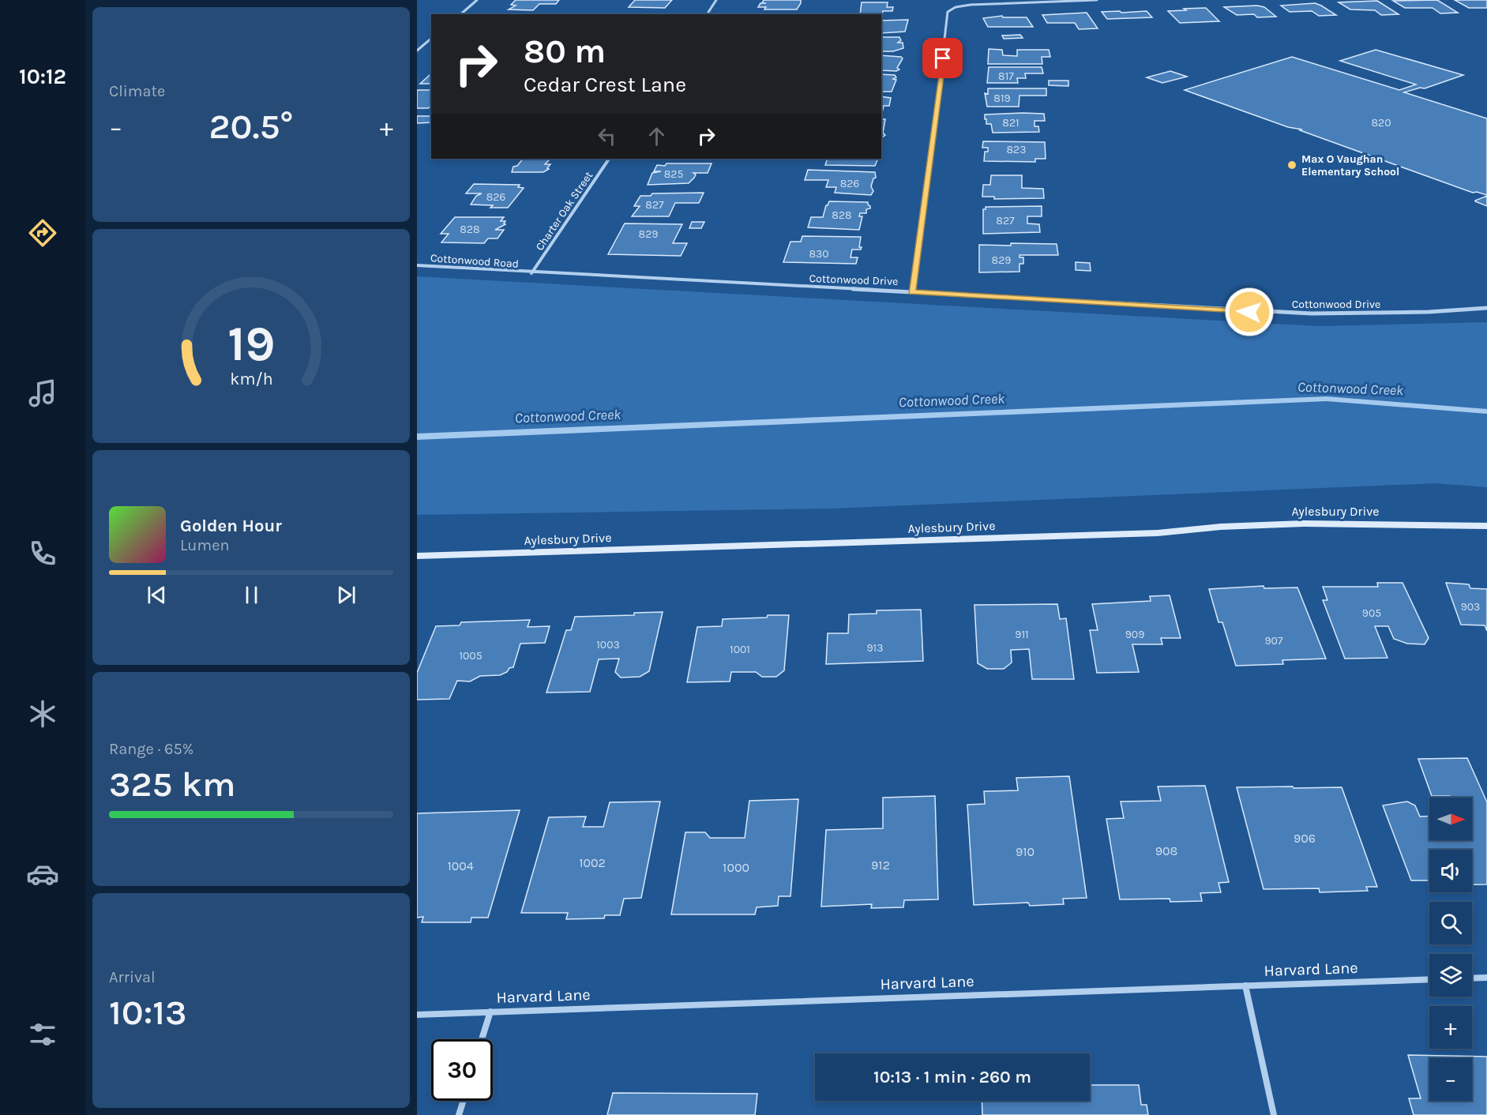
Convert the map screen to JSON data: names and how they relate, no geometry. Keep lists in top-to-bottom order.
{
  "streets": {
    "street": [
      "Charter Oak Street",
      "Cottonwood Road",
      "Cottonwood Drive",
      "Aylesbury Drive",
      "Harvard Lane"
    ]
  },
  "crossings": [
    ["Charter Oak Street", "Cottonwood Road"],
    ["Charter Oak Street", "Cottonwood Drive"],
    ["Cottonwood Road", "Cottonwood Drive"]
  ],
  "water": ["Cottonwood Creek"],
  "places": ["Max O Vaughan Elementary School"],
  "house_numbers": [
    "817",
    "819",
    "821",
    "820",
    "823",
    "825",
    "826",
    "826",
    "827",
    "828",
    "827",
    "828",
    "829",
    "830",
    "829",
    "903",
    "905",
    "911",
    "909",
    "907",
    "1003",
    "913",
    "1001",
    "1005",
    "906",
    "908",
    "910",
    "1002",
    "912",
    "1004",
    "1000"
  ],
  "north": "right",
  "page": {
    "tabs": "10:12",
    "tile": [
      "Climate",
      ["Range · 65%", "325 km"],
      ["Arrival", "10:13"]
    ],
    "turn": ["80 m", "Cedar Crest Lane"],
    "heat": ["−", "20.5°", "+"],
    "song": ["Golden Hour", "Lumen"],
    "map_buttons": ["+", "−"],
    "limit": "30",
    "trip": "10:13 · 1 min · 260 m",
    "gauge": ["19", "km/h"]
  }
}
